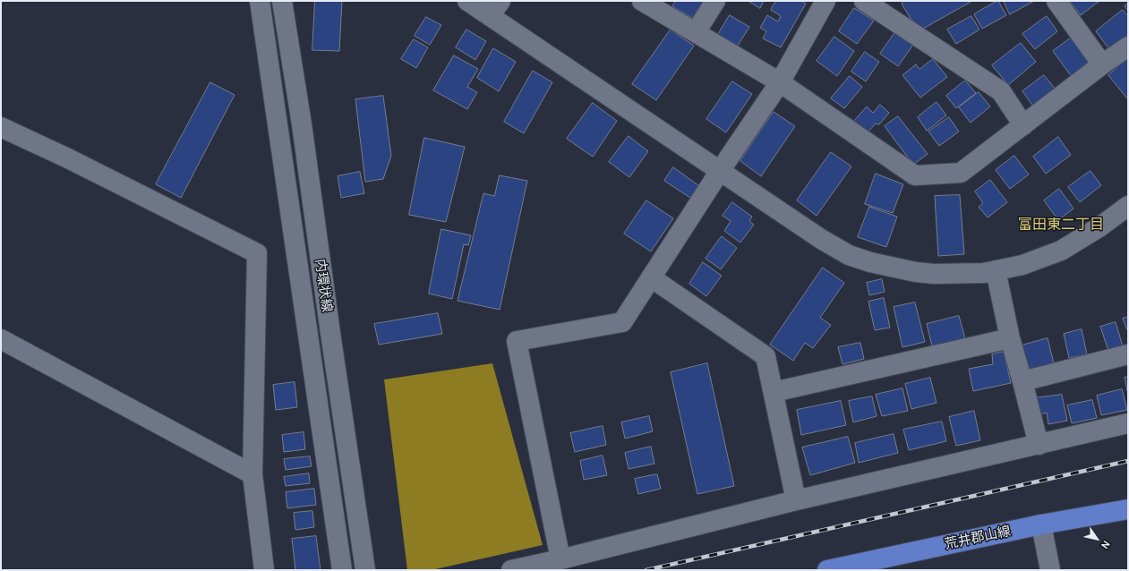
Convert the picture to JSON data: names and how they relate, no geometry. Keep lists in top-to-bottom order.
{
  "streets": {
    "main road": ["荒井郡山線"],
    "street": ["内環状線"]
  },
  "districts": ["富田東二丁目"],
  "north": "bottom right"
}
